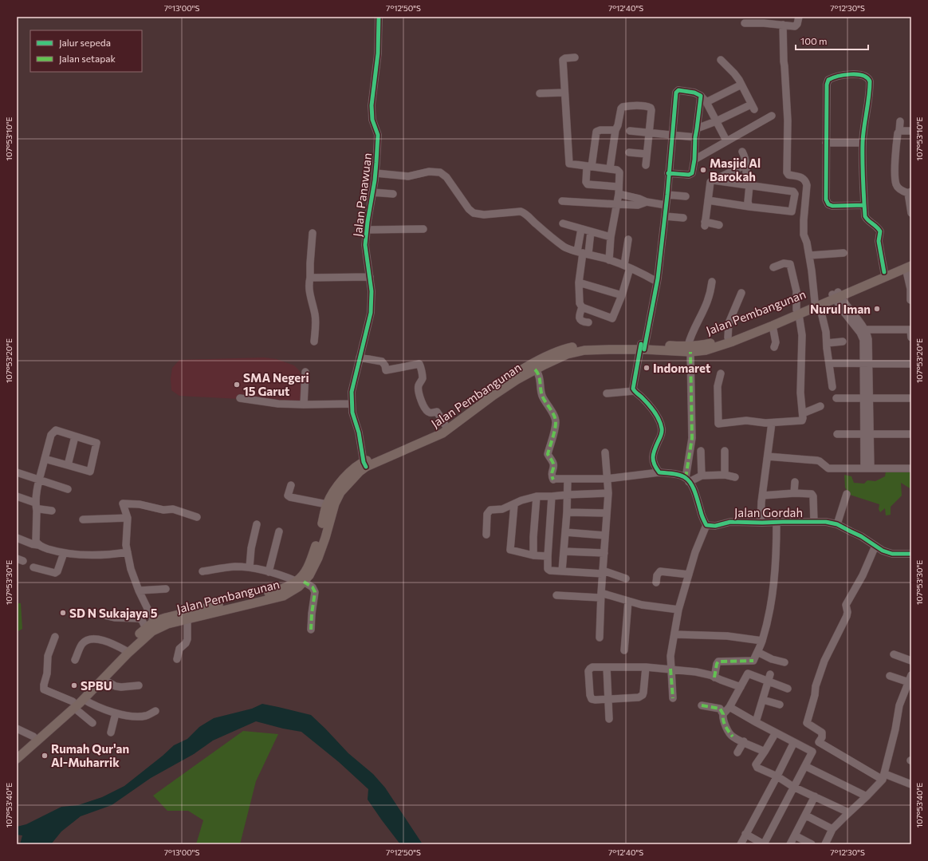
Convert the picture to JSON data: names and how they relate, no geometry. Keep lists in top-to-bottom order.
{
  "streets": {
    "main road": ["Jalan Pembangunan"],
    "street": ["Jalan Panawuan", "Jalan Gordah"]
  },
  "crossings": [
    ["Jalan Panawuan", "Jalan Pembangunan"]
  ],
  "places": [
    "Masjid Al Barokah",
    "Nurul Iman",
    "Indomaret",
    "SMA Negeri 15 Garut",
    "SD N Sukajaya 5",
    "SPBU",
    "Rumah Qur'an Al-Muharrik"
  ],
  "legend": ["Jalur sepeda", "Jalan setapak"],
  "scale_bar": "100 m",
  "coordinates": [
    "7°13'00\"S",
    "7°12'50\"S",
    "7°12'40\"S",
    "7°12'30\"S",
    "107°53'10\"E",
    "107°53'20\"E",
    "107°53'30\"E",
    "107°53'40\"E"
  ]
}
